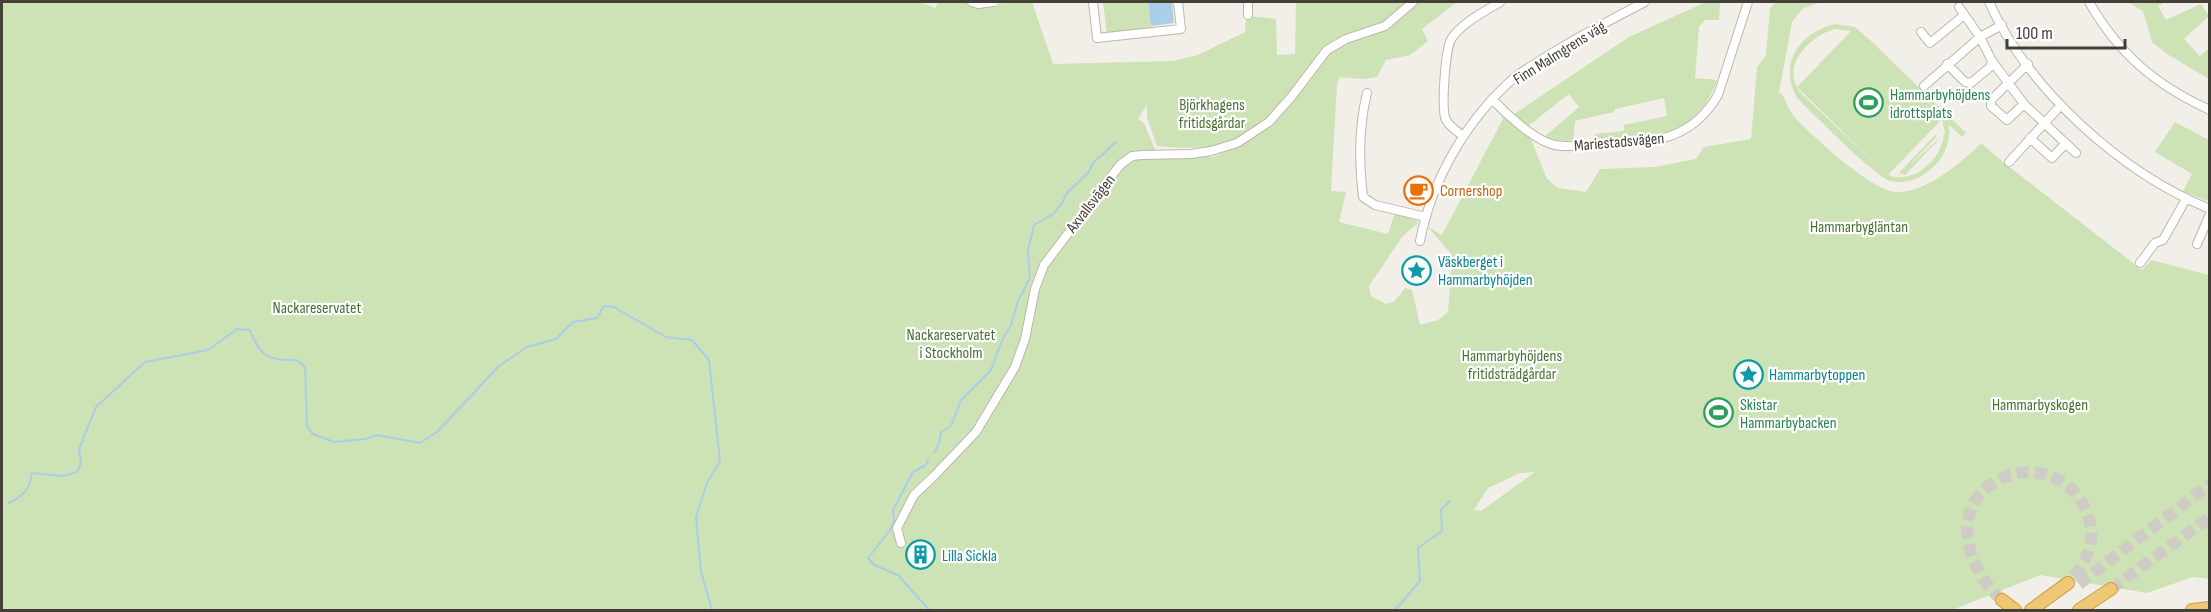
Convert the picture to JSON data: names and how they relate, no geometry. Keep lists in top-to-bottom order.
{
  "streets": {
    "street": ["Finn Malmgrens väg", "Mariestadsvägen", "Axvallsvägen"]
  },
  "crossings": [
    ["Finn Malmgrens väg", "Mariestadsvägen"]
  ],
  "parks": [
    "Björkhagens fritidsgårdar",
    "Hammarbygläntan",
    "Nackareservatet",
    "Nackareservatet i Stockholm",
    "Hammarbyhöjdens fritidsträdgårdar",
    "Hammarbyskogen"
  ],
  "places": {
    "sports": ["Hammarbyhöjdens idrottsplats", "Skistar Hammarbybacken"],
    "cafe": ["Cornershop"],
    "place": ["Väskberget i Hammarbyhöjden", "Hammarbytoppen"],
    "building": ["Lilla Sickla"]
  },
  "scale_bar": "100 m"
}
